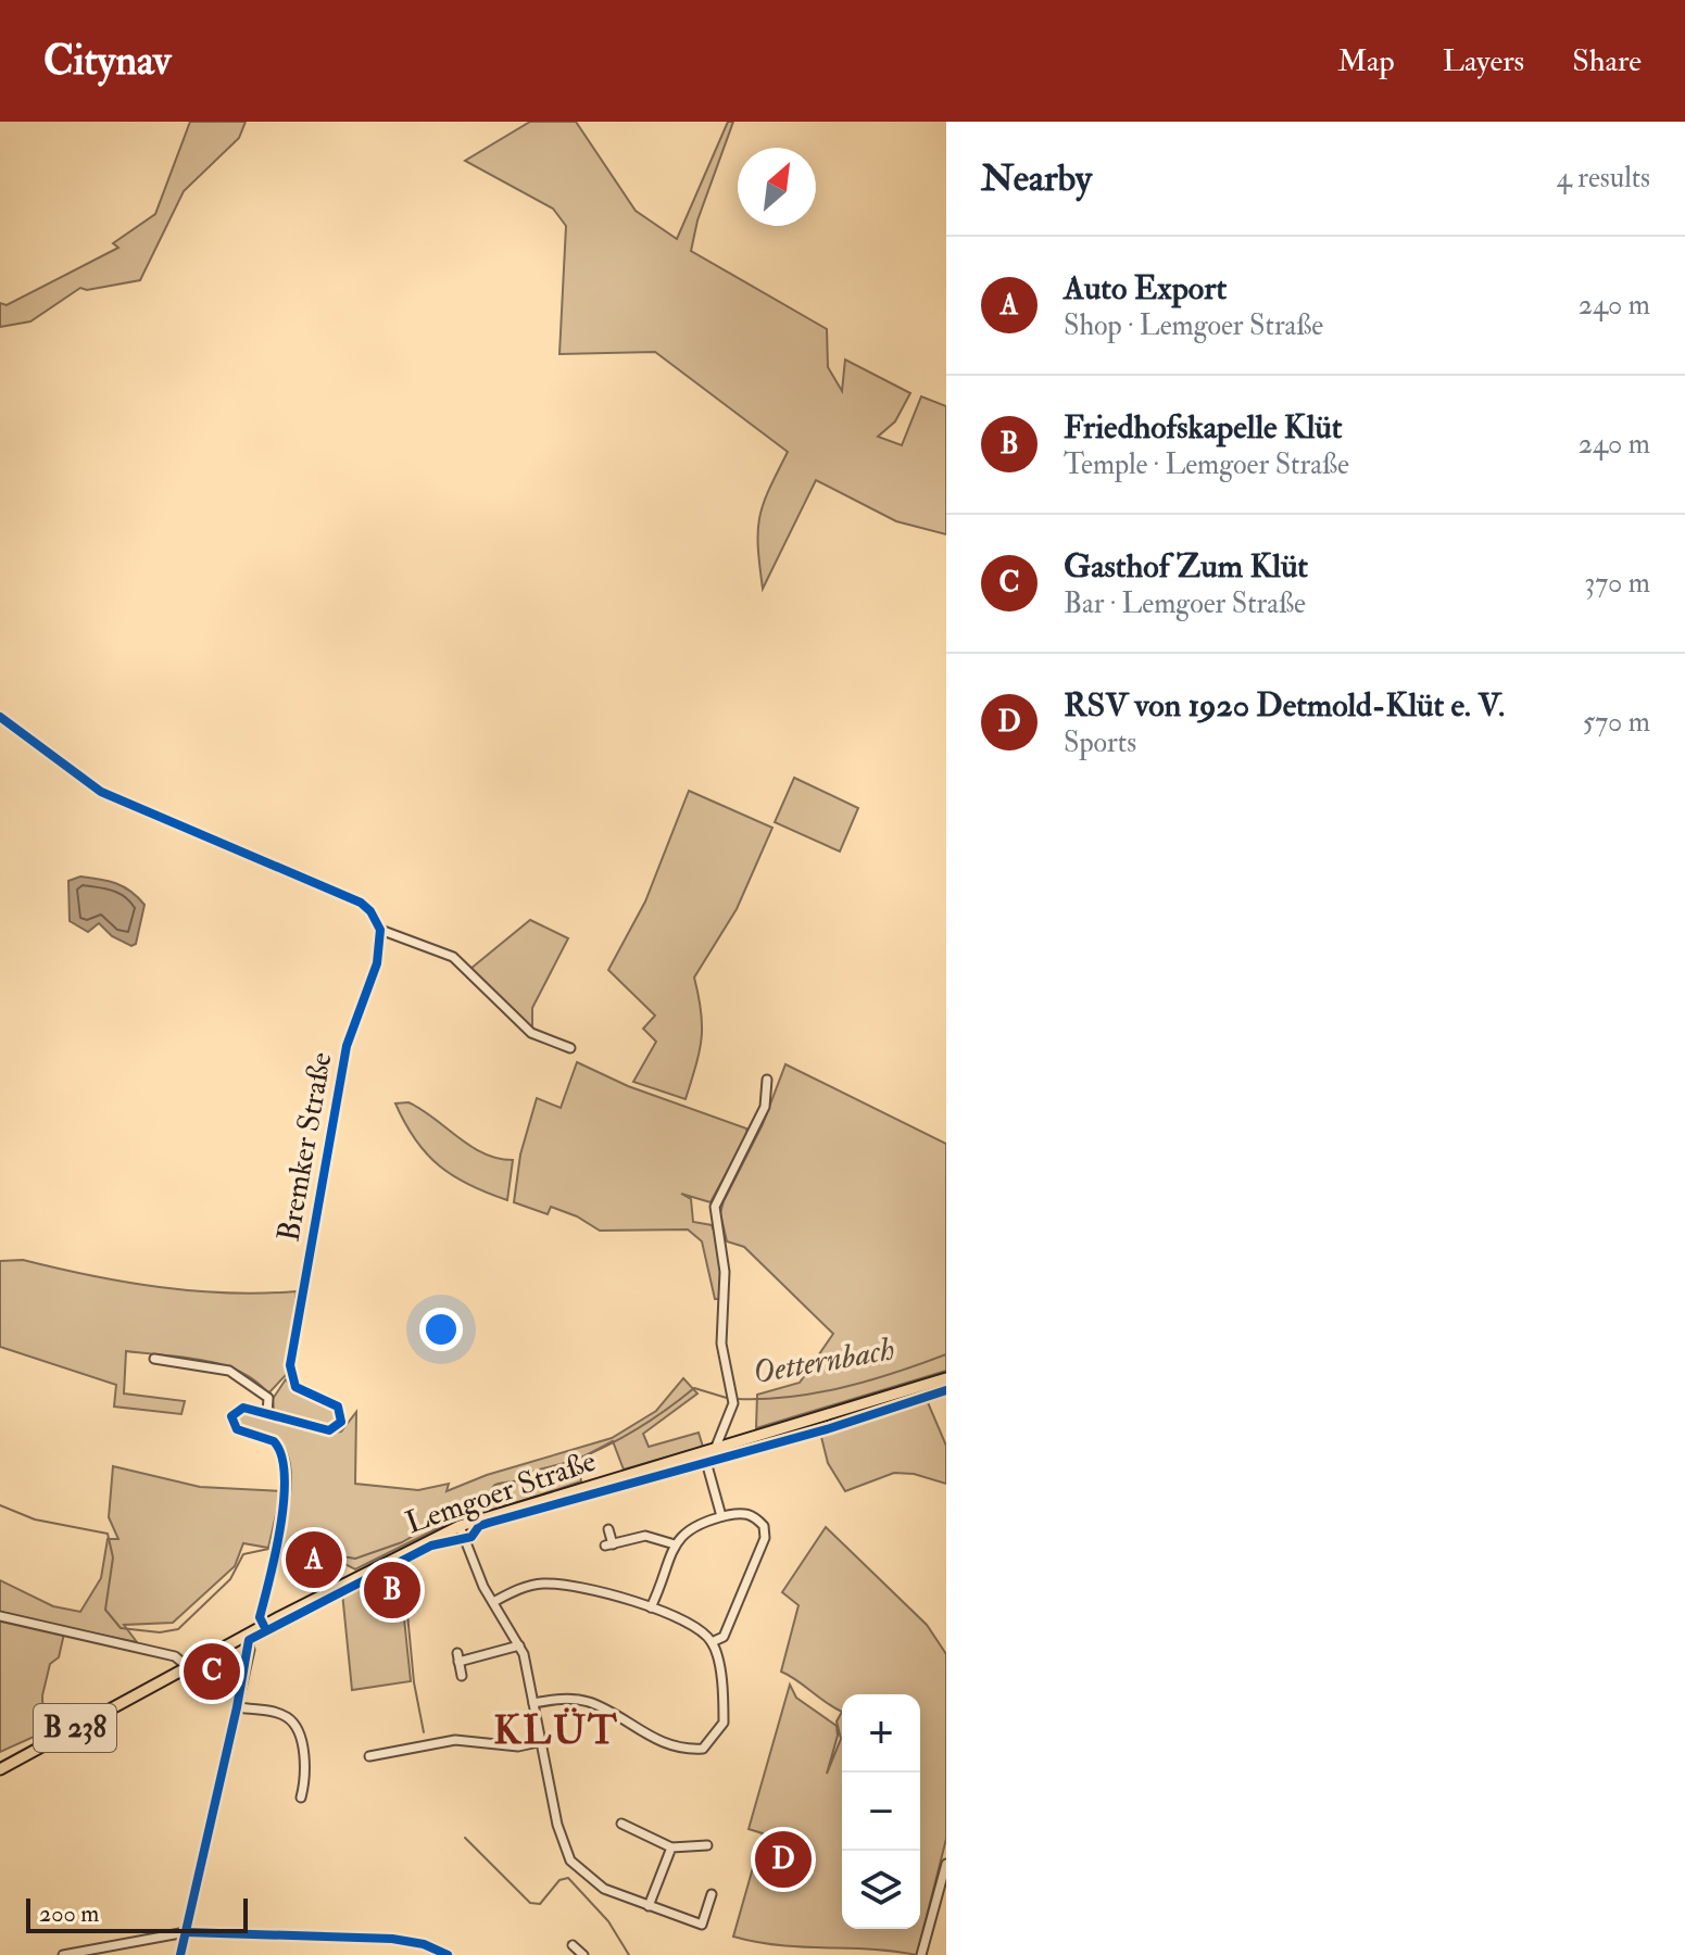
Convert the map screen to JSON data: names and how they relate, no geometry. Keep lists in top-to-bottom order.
{
  "streets": {
    "main road": ["Lemgoer Straße", "B 238"],
    "street": ["Bremker Straße"]
  },
  "crossings": [
    ["Bremker Straße", "Lemgoer Straße"]
  ],
  "districts": ["KLÜT"],
  "water": ["Oetternbach"],
  "scale_bar": "200 m",
  "north": "top right",
  "page": {
    "header": "Citynav",
    "nav": ["Map", "Layers", "Share"],
    "heading": ["Nearby", "4 results"],
    "list": [
      {
        "mark": "A",
        "name": "Auto Export",
        "note": "Shop · Lemgoer Straße",
        "value": "240 m"
      },
      {
        "mark": "B",
        "name": "Friedhofskapelle Klüt",
        "note": "Temple · Lemgoer Straße",
        "value": "240 m"
      },
      {
        "mark": "C",
        "name": "Gasthof Zum Klüt",
        "note": "Bar · Lemgoer Straße",
        "value": "370 m"
      },
      {
        "mark": "D",
        "name": "RSV von 1920 Detmold-Klüt e. V.",
        "note": "Sports",
        "value": "570 m"
      }
    ],
    "pins": [
      "A",
      "B",
      "C",
      "D"
    ],
    "map_buttons": ["+", "−"],
    "scale": "200 m"
  }
}
